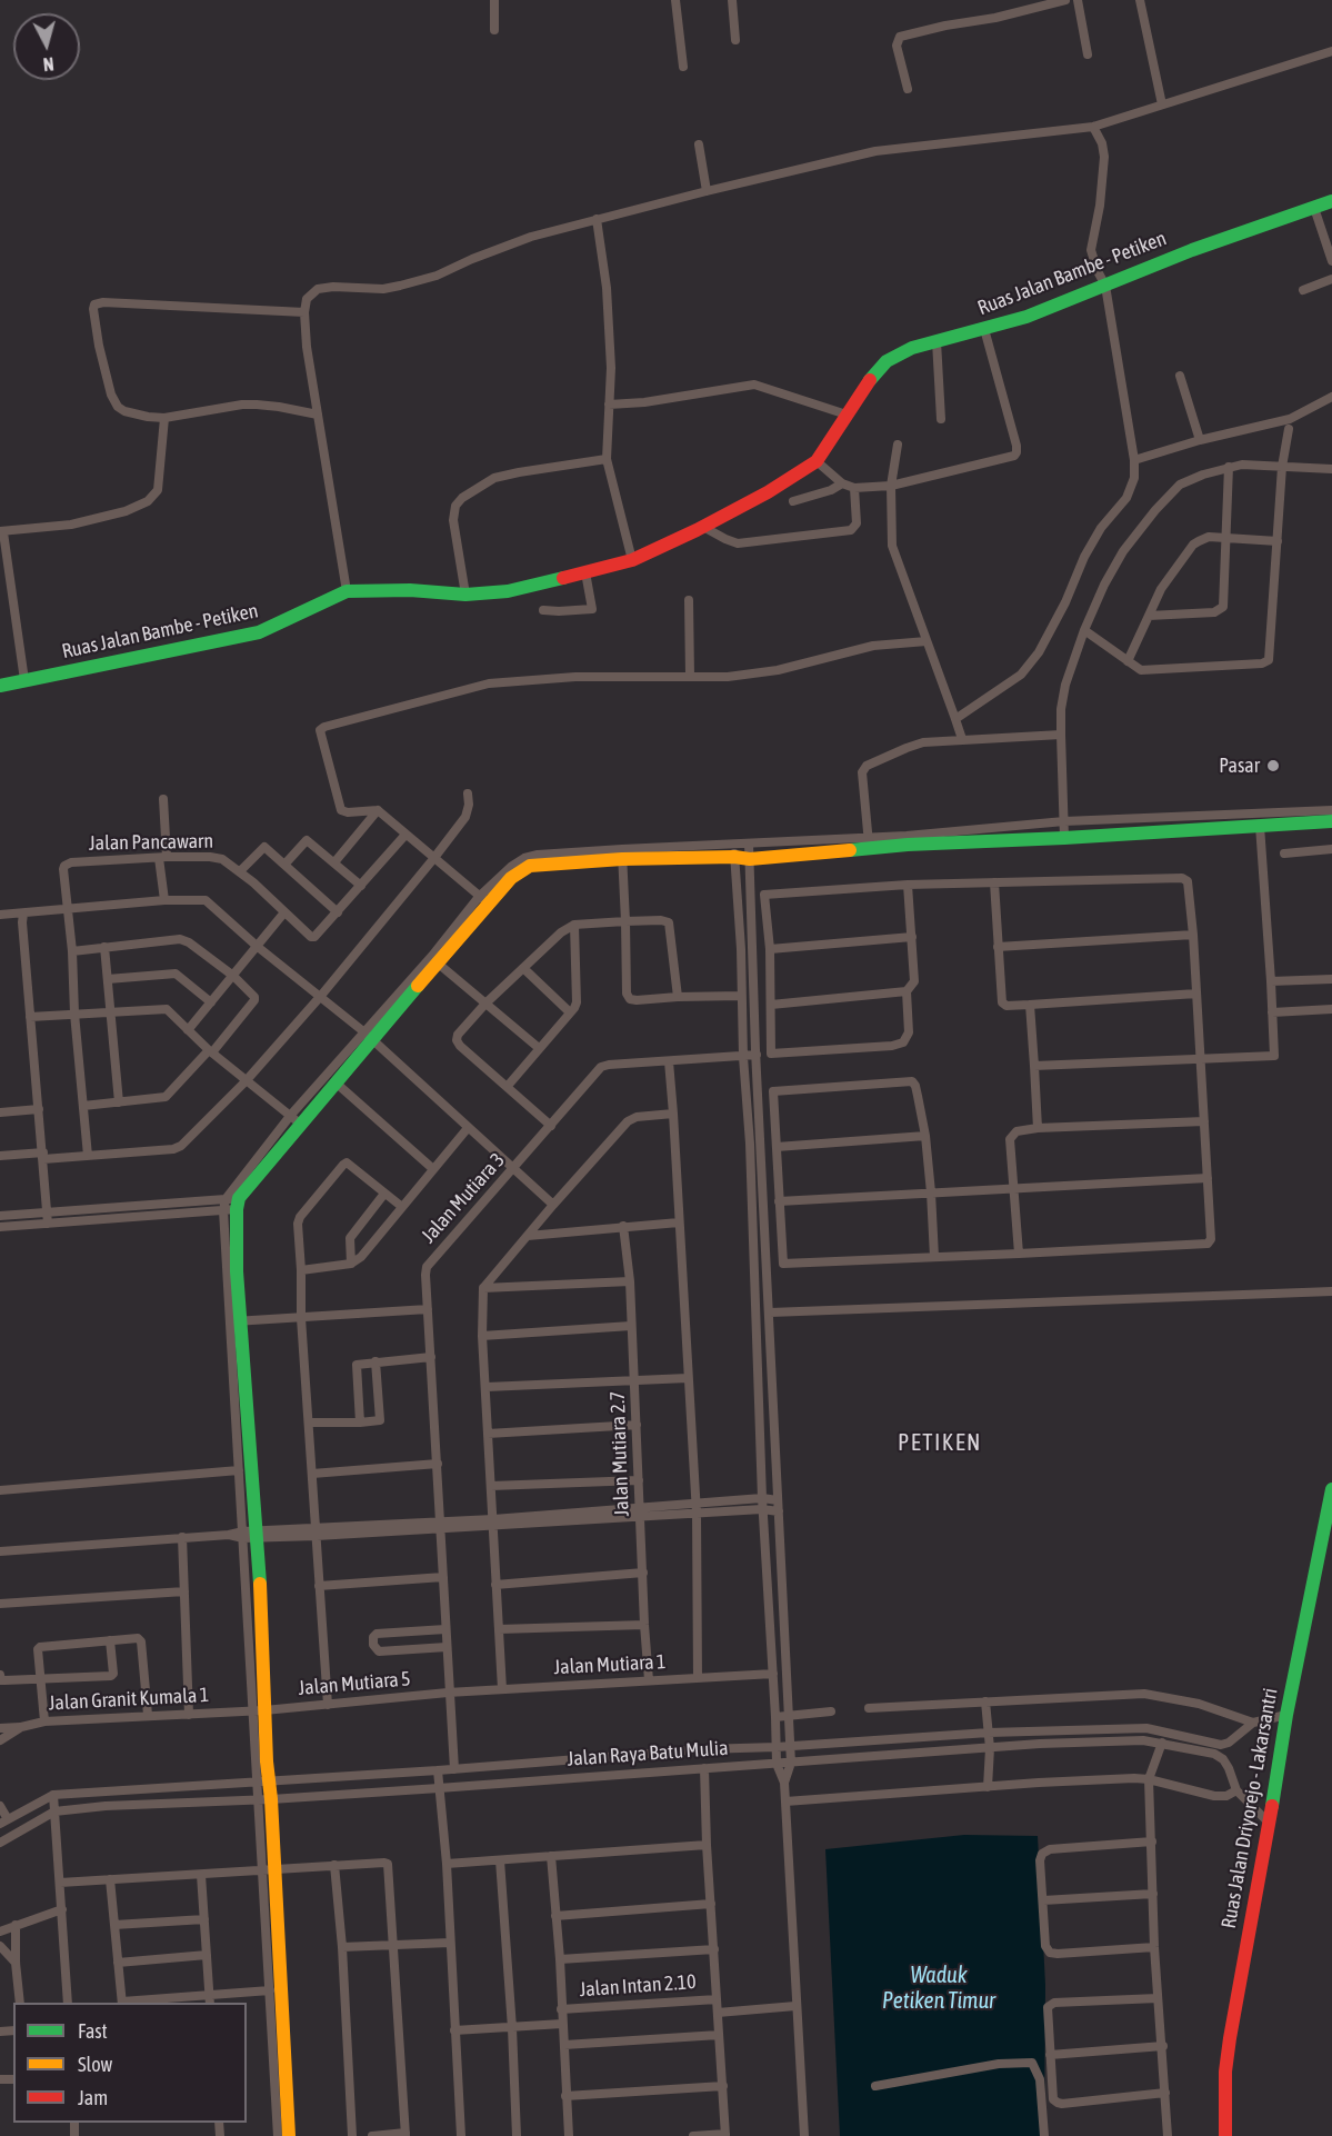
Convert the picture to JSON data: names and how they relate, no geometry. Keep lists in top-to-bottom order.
{
  "streets": {
    "street": [
      "Ruas Jalan Bambe - Petiken",
      "Jalan Pancawarn",
      "Jalan Mutiara 3",
      "Jalan Mutiara 2.7",
      "Jalan Mutiara 1",
      "Jalan Mutiara 5",
      "Jalan Granit Kumala 1",
      "Jalan Raya Batu Mulia",
      "Ruas Jalan Driyorejo - Lakarsantri",
      "Jalan Intan 2.10"
    ]
  },
  "crossings": [
    ["Jalan Mutiara 3", "Jalan Mutiara 1"],
    ["Jalan Mutiara 3", "Jalan Mutiara 5"],
    ["Jalan Mutiara 2.7", "Jalan Mutiara 1"],
    ["Jalan Mutiara 1", "Jalan Mutiara 5"],
    ["Jalan Mutiara 5", "Jalan Granit Kumala 1"],
    ["Jalan Raya Batu Mulia", "Ruas Jalan Driyorejo - Lakarsantri"]
  ],
  "districts": ["PETIKEN"],
  "water": ["Waduk Petiken Timur"],
  "places": ["Pasar"],
  "legend": ["Fast", "Slow", "Jam"],
  "north": "bottom"
}
